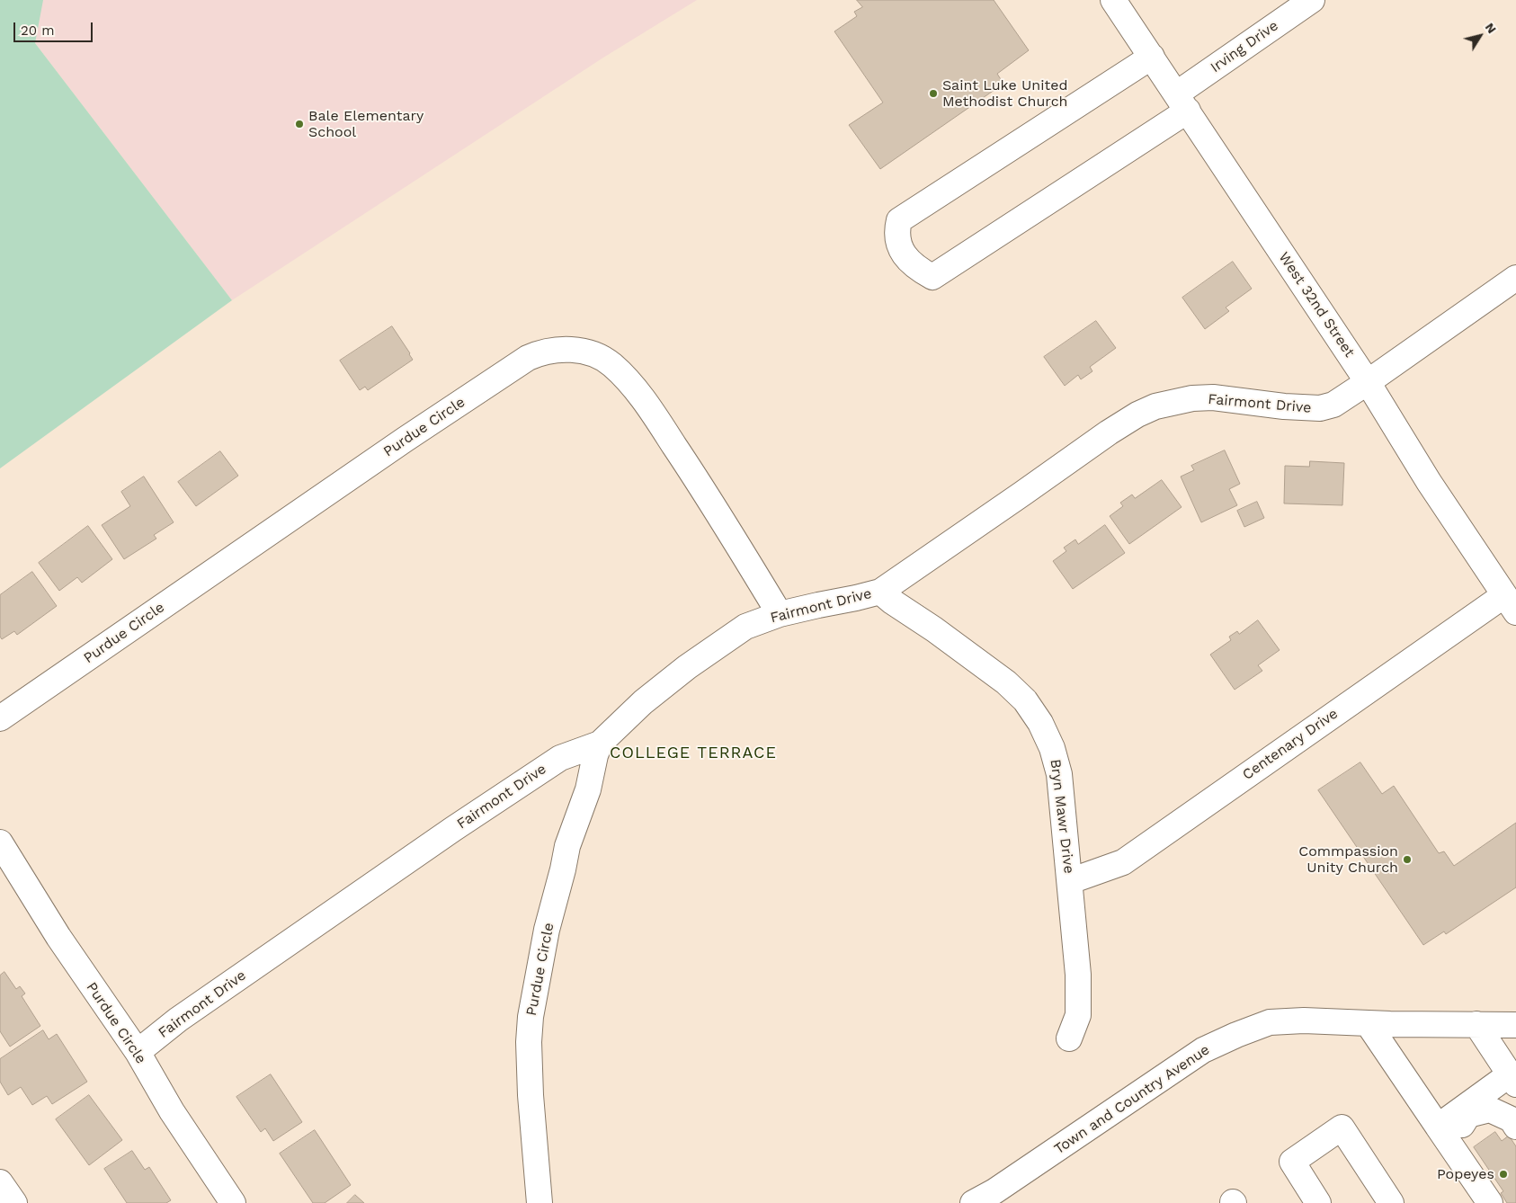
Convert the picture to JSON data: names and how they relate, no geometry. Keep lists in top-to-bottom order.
{
  "streets": {
    "street": [
      "Irving Drive",
      "West 32nd Street",
      "Fairmont Drive",
      "Purdue Circle",
      "Centenary Drive",
      "Bryn Mawr Drive",
      "Town and Country Avenue"
    ]
  },
  "crossings": [
    ["Irving Drive", "West 32nd Street"],
    ["West 32nd Street", "Fairmont Drive"],
    ["West 32nd Street", "Centenary Drive"],
    ["Fairmont Drive", "Purdue Circle"],
    ["Fairmont Drive", "Bryn Mawr Drive"],
    ["Centenary Drive", "Bryn Mawr Drive"]
  ],
  "districts": ["COLLEGE TERRACE"],
  "places": [
    "Saint Luke United Methodist Church",
    "Bale Elementary School",
    "Commpassion Unity Church",
    "Popeyes"
  ],
  "scale_bar": "20 m",
  "north": "top right"
}
